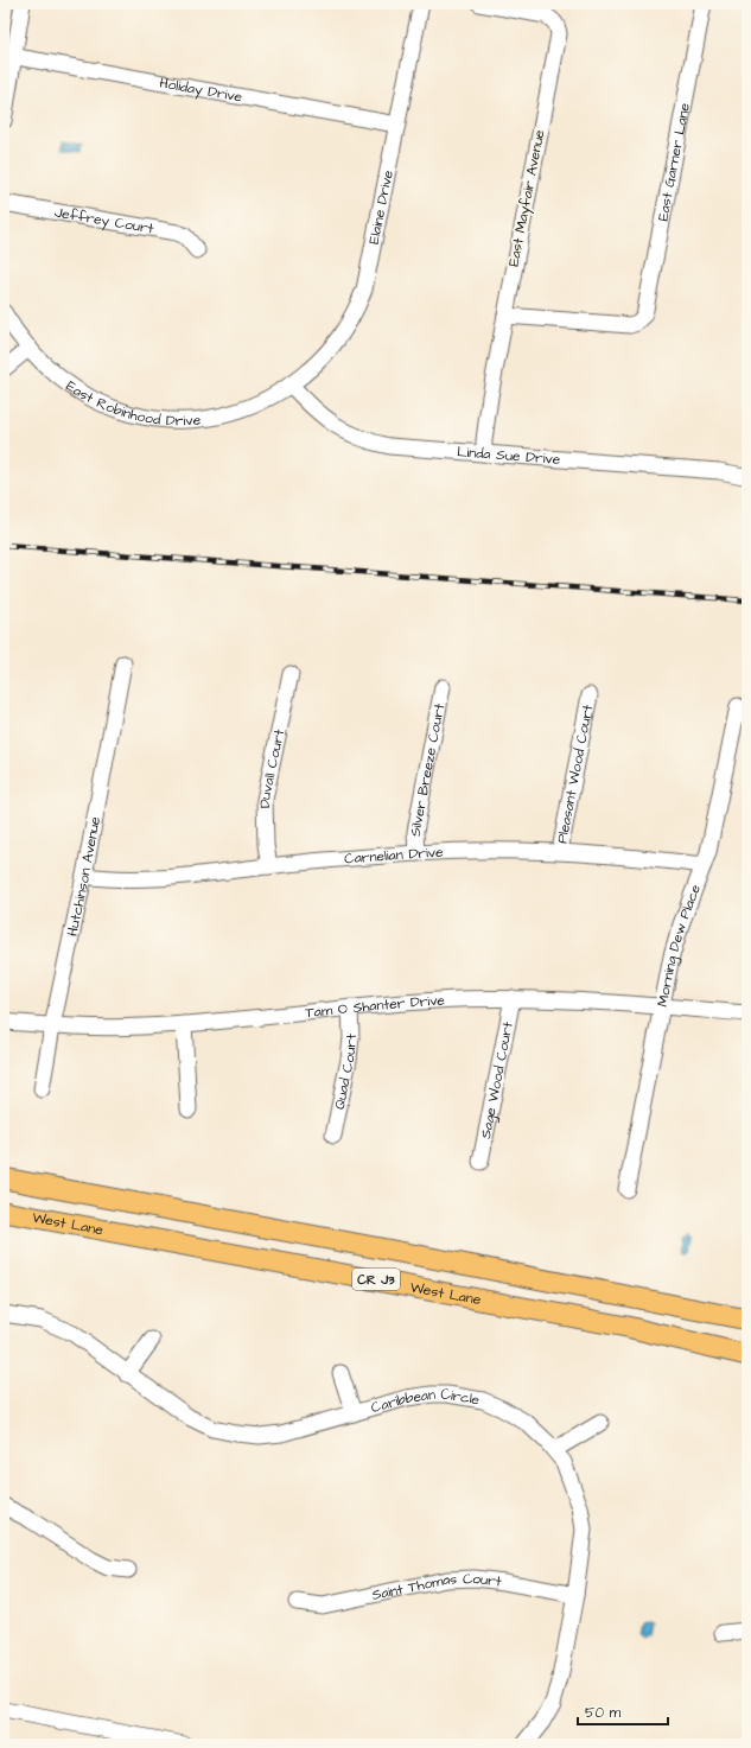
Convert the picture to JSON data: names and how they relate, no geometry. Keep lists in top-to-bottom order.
{
  "streets": {
    "main road": ["West Lane", "CR J3"],
    "street": [
      "Holiday Drive",
      "East Garner Lane",
      "East Mayfair Avenue",
      "Elaine Drive",
      "Jeffrey Court",
      "East Robinhood Drive",
      "Linda Sue Drive",
      "Duvall Court",
      "Silver Breeze Court",
      "Pleasant Wood Court",
      "Carnelian Drive",
      "Hutchinson Avenue",
      "Morning Dew Place",
      "Tam O Shanter Drive",
      "Quad Court",
      "Sage Wood Court",
      "Caribbean Circle",
      "Saint Thomas Court"
    ]
  },
  "crossings": [
    ["Holiday Drive", "Elaine Drive"],
    ["East Garner Lane", "East Mayfair Avenue"],
    ["East Mayfair Avenue", "Linda Sue Drive"],
    ["Elaine Drive", "East Robinhood Drive"],
    ["Elaine Drive", "Linda Sue Drive"],
    ["East Robinhood Drive", "Linda Sue Drive"],
    ["Duvall Court", "Carnelian Drive"],
    ["Silver Breeze Court", "Carnelian Drive"],
    ["Pleasant Wood Court", "Carnelian Drive"],
    ["Carnelian Drive", "Hutchinson Avenue"],
    ["Carnelian Drive", "Morning Dew Place"],
    ["Hutchinson Avenue", "Tam O Shanter Drive"],
    ["Morning Dew Place", "Tam O Shanter Drive"],
    ["Tam O Shanter Drive", "Quad Court"],
    ["Tam O Shanter Drive", "Sage Wood Court"],
    ["Caribbean Circle", "Saint Thomas Court"]
  ],
  "scale_bar": "50 m"
}
